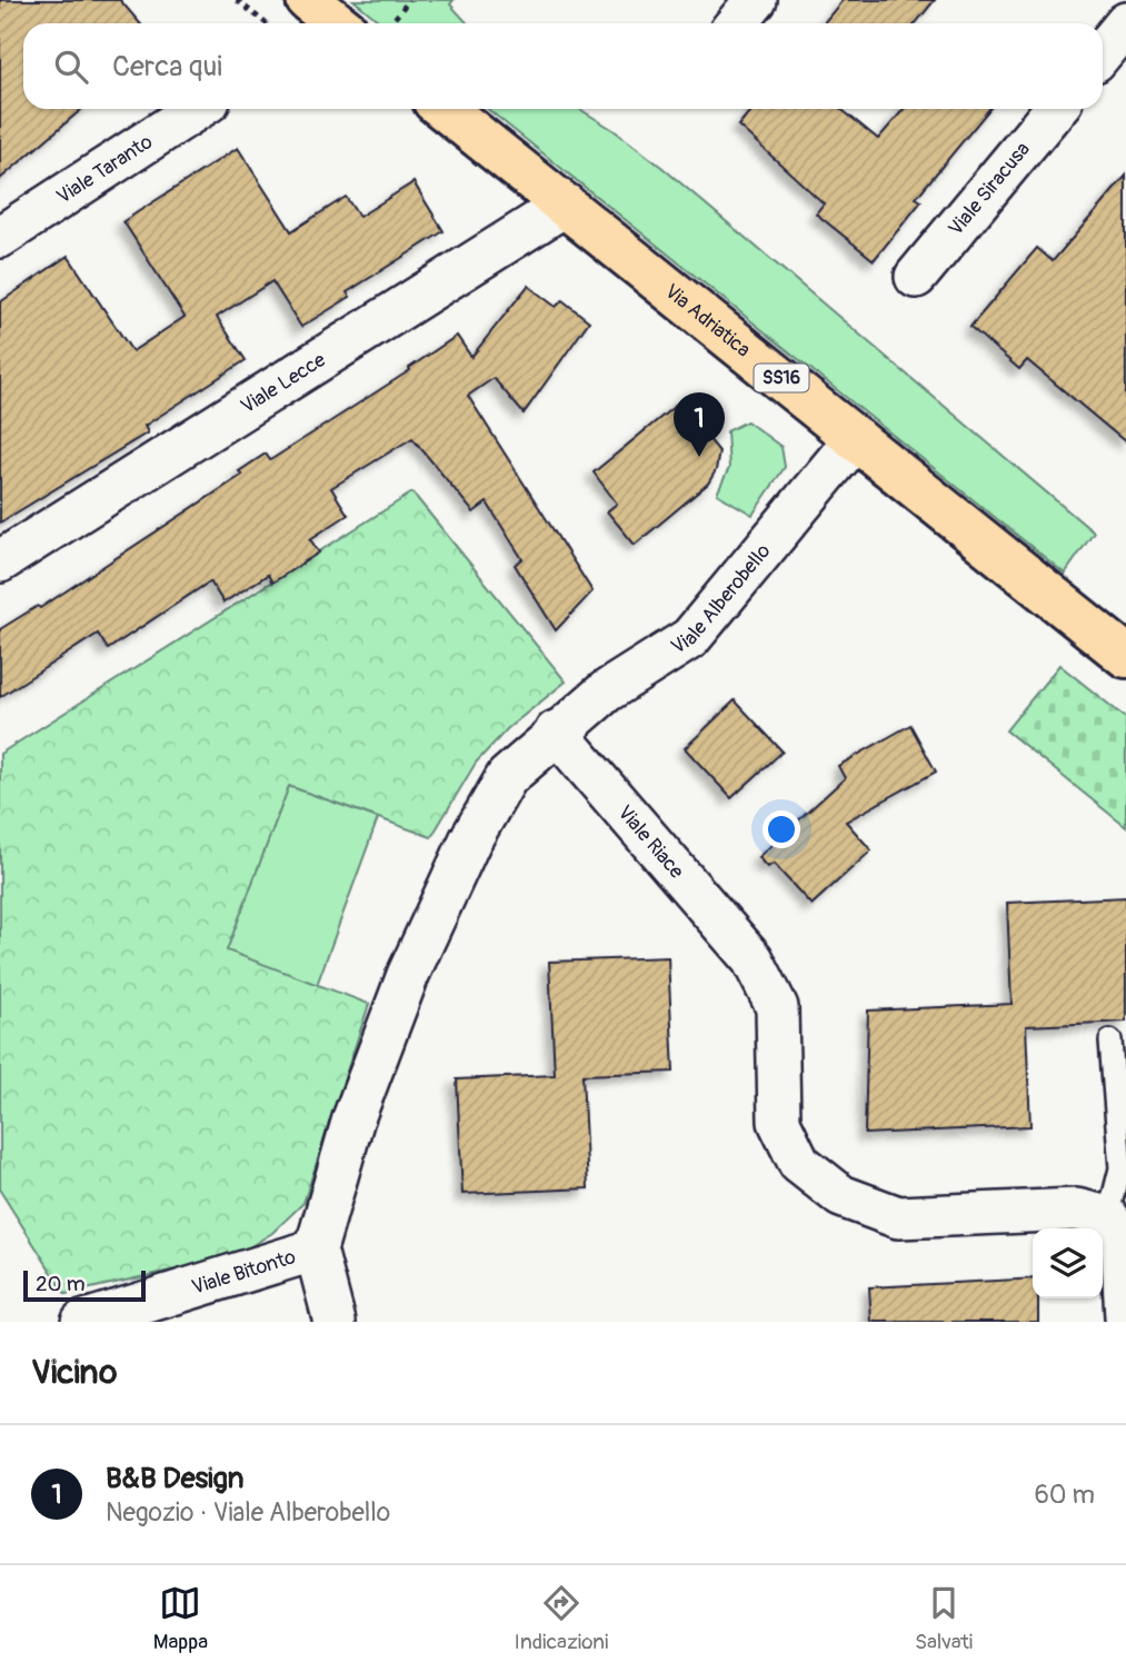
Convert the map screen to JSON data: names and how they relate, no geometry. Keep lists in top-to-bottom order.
{
  "streets": {
    "main road": ["Via Adriatica", "SS16"],
    "street": [
      "Viale Taranto",
      "Viale Siracusa",
      "Viale Lecce",
      "Viale Alberobello",
      "Viale Riace",
      "Viale Bitonto"
    ]
  },
  "crossings": [
    ["Via Adriatica", "Viale Lecce"],
    ["Via Adriatica", "Viale Alberobello"],
    ["Viale Alberobello", "Viale Riace"]
  ],
  "scale_bar": "20 m",
  "page": {
    "search": "Cerca qui",
    "pins": "1",
    "scale": "20 m",
    "heading": "Vicino",
    "list": [
      {
        "mark": "1",
        "name": "B&B Design",
        "note": "Negozio · Viale Alberobello",
        "value": "60 m"
      }
    ],
    "nav": ["Mappa", "Indicazioni", "Salvati"]
  }
}
